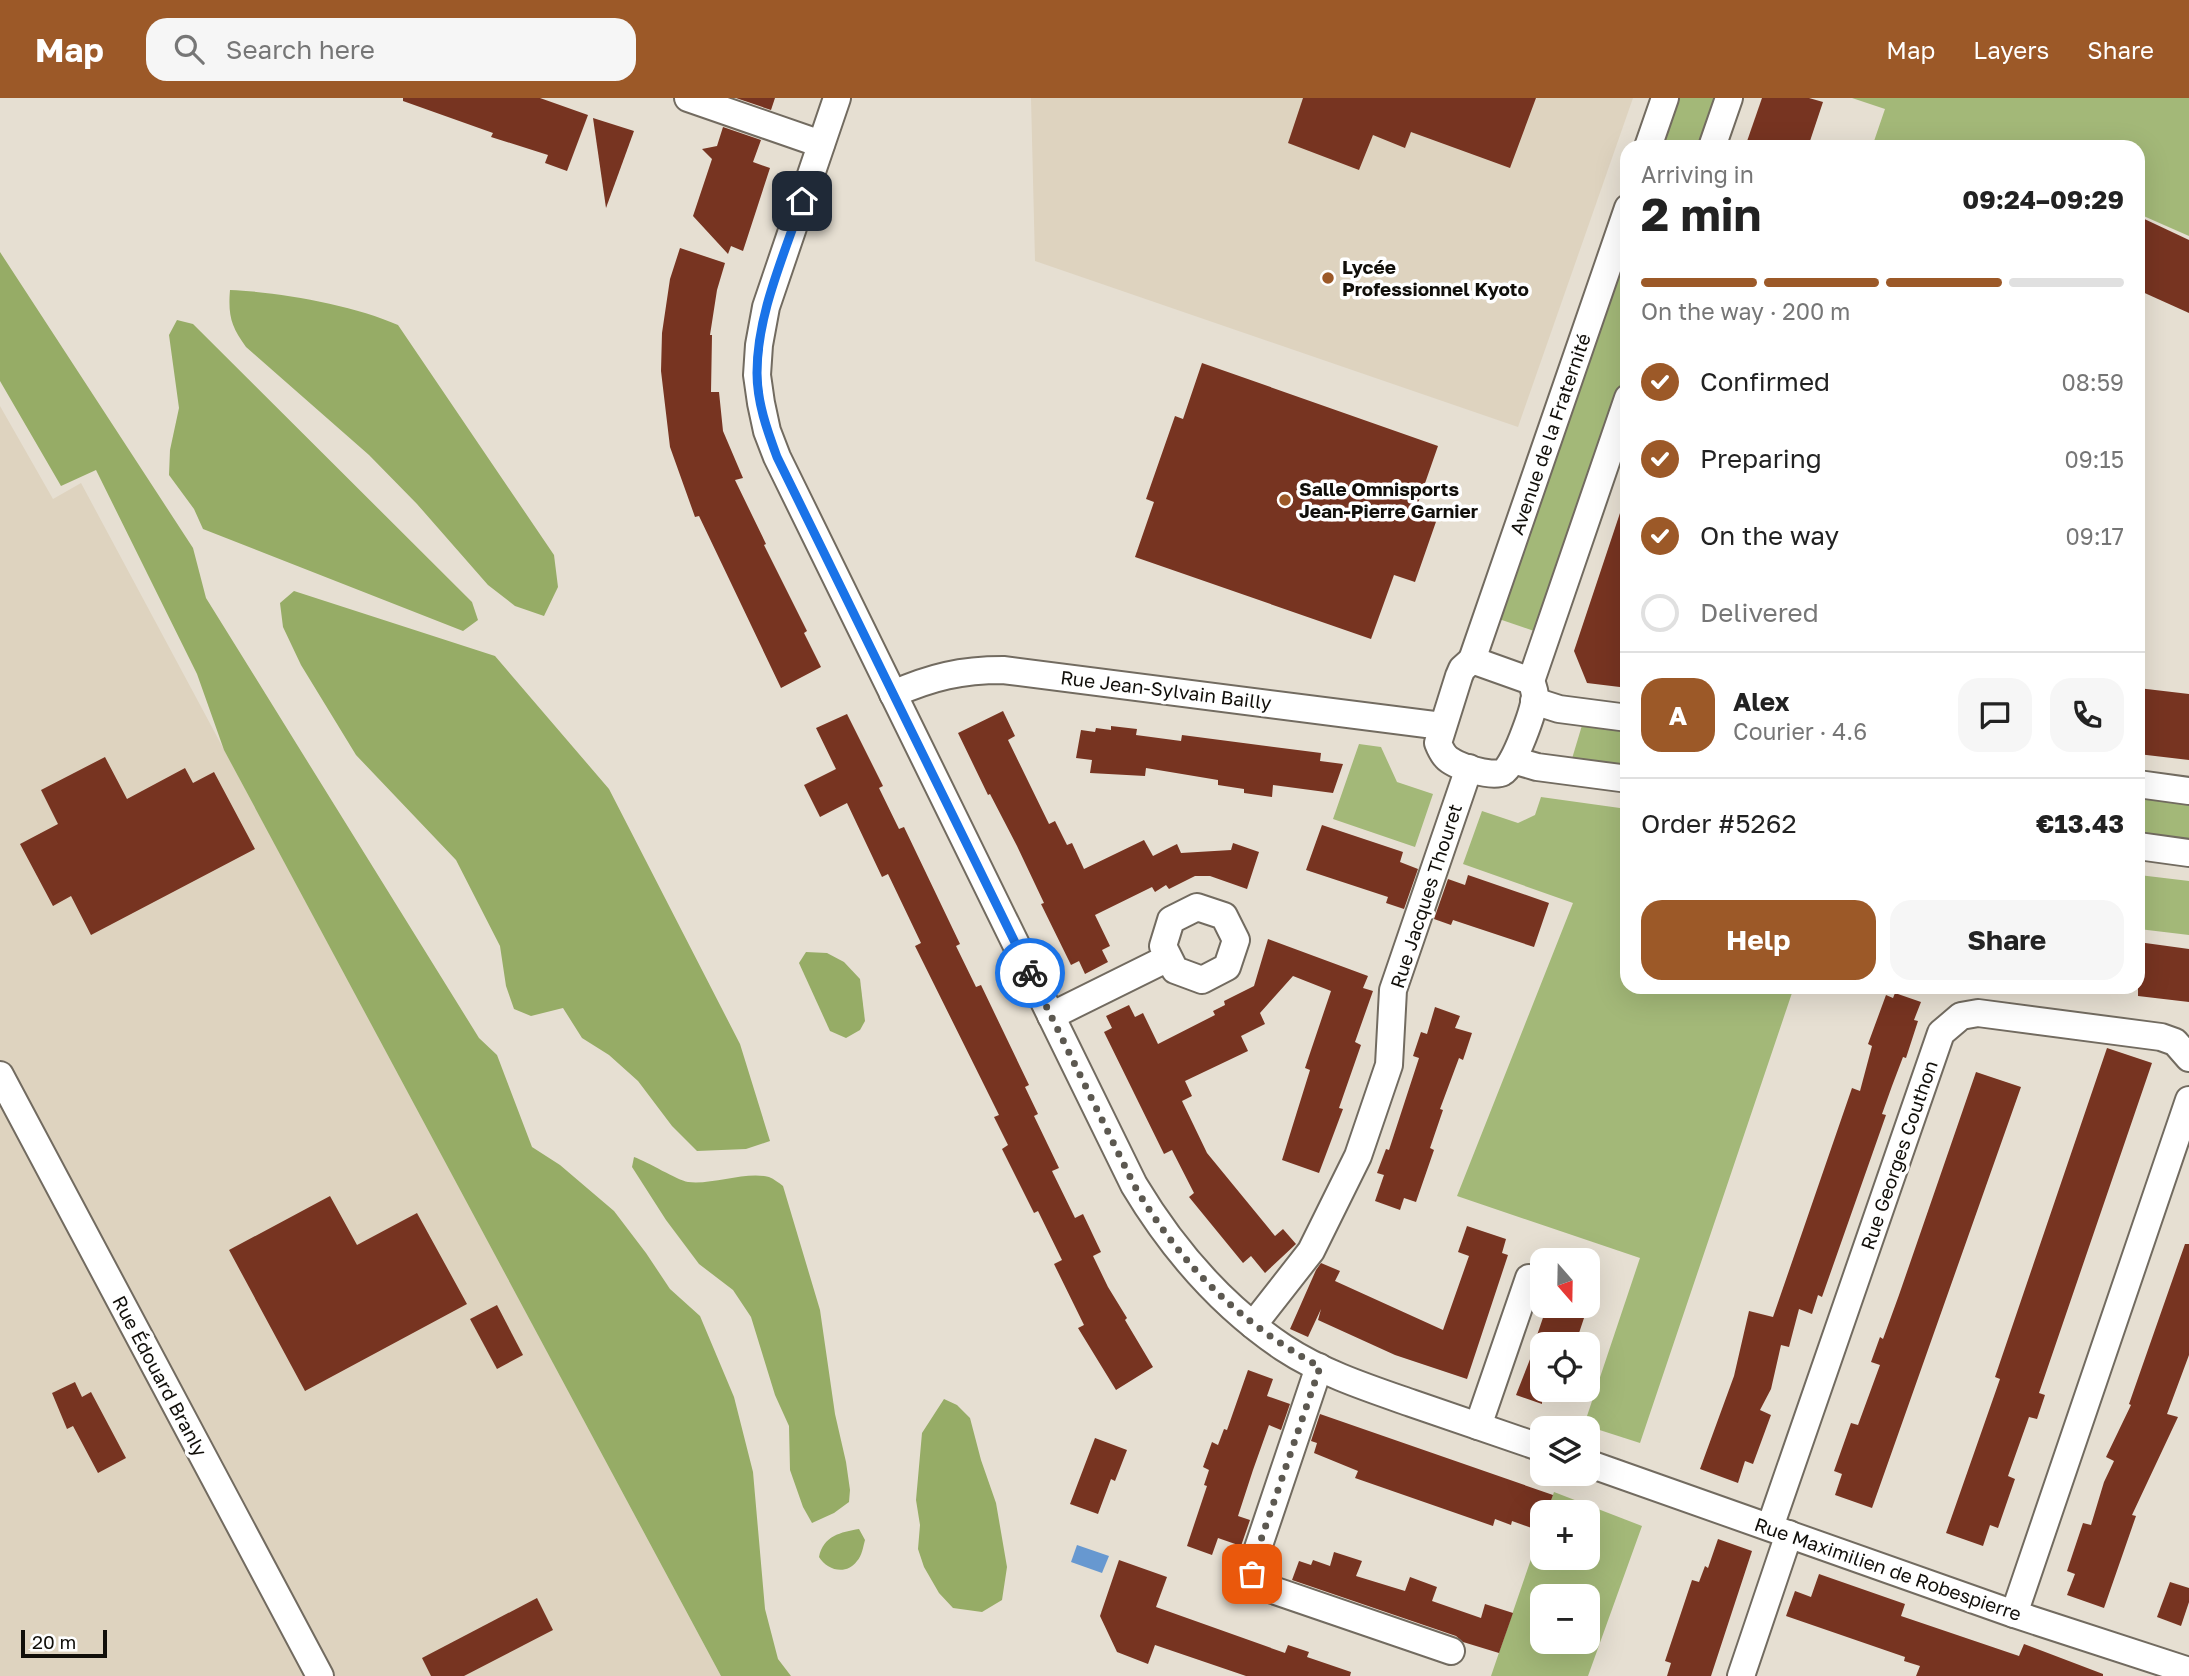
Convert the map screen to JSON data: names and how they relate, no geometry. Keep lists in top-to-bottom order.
{
  "streets": {
    "street": [
      "Avenue de la Fraternité",
      "Rue Jean-Sylvain Bailly",
      "Rue Jacques Thouret",
      "Rue Georges Couthon",
      "Rue Édouard Branly",
      "Rue Maximilien de Robespierre"
    ]
  },
  "crossings": [
    ["Avenue de la Fraternité", "Rue Jean-Sylvain Bailly"],
    ["Avenue de la Fraternité", "Rue Jacques Thouret"],
    ["Rue Jean-Sylvain Bailly", "Rue Jacques Thouret"],
    ["Rue Georges Couthon", "Rue Maximilien de Robespierre"]
  ],
  "places": ["Lycée Professionnel Kyoto", "Salle Omnisports Jean-Pierre Garnier"],
  "scale_bar": "20 m",
  "north": "bottom",
  "page": {
    "header": "Map",
    "search": "Search here",
    "nav": ["Map", "Layers", "Share"],
    "heading": ["2 min", "Arriving in", "09:24–09:29"],
    "panel": [
      "Alex",
      "Courier · 4.6",
      "Order #5262",
      "€13.43"
    ],
    "bar": "On the way · 200 m",
    "list": [
      ["Confirmed", "08:59"],
      ["Preparing", "09:15"],
      ["On the way", "09:17"],
      "Delivered"
    ],
    "round": "A",
    "buttons": ["Help", "Share"],
    "map_buttons": ["+", "−"],
    "scale": "20 m"
  }
}
